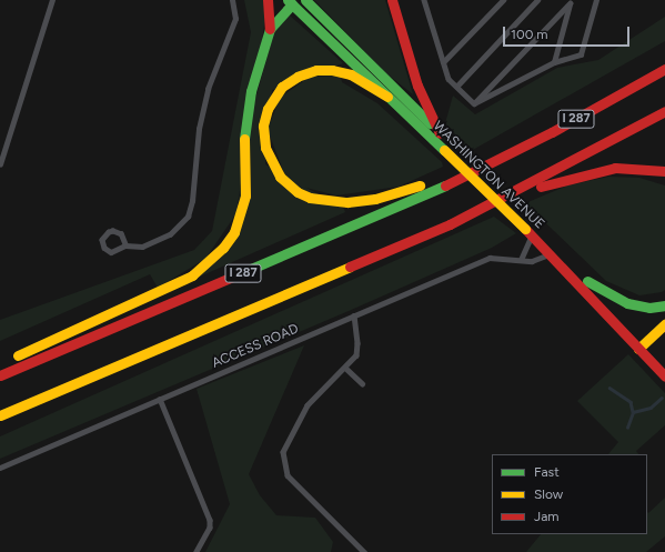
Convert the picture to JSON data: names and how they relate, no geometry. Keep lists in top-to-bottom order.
{
  "streets": {
    "main road": ["I 287", "WASHINGTON AVENUE"],
    "lane": ["ACCESS ROAD"]
  },
  "crossings": [
    ["WASHINGTON AVENUE", "ACCESS ROAD"]
  ],
  "legend": ["Fast", "Slow", "Jam"],
  "scale_bar": "100 m"
}
